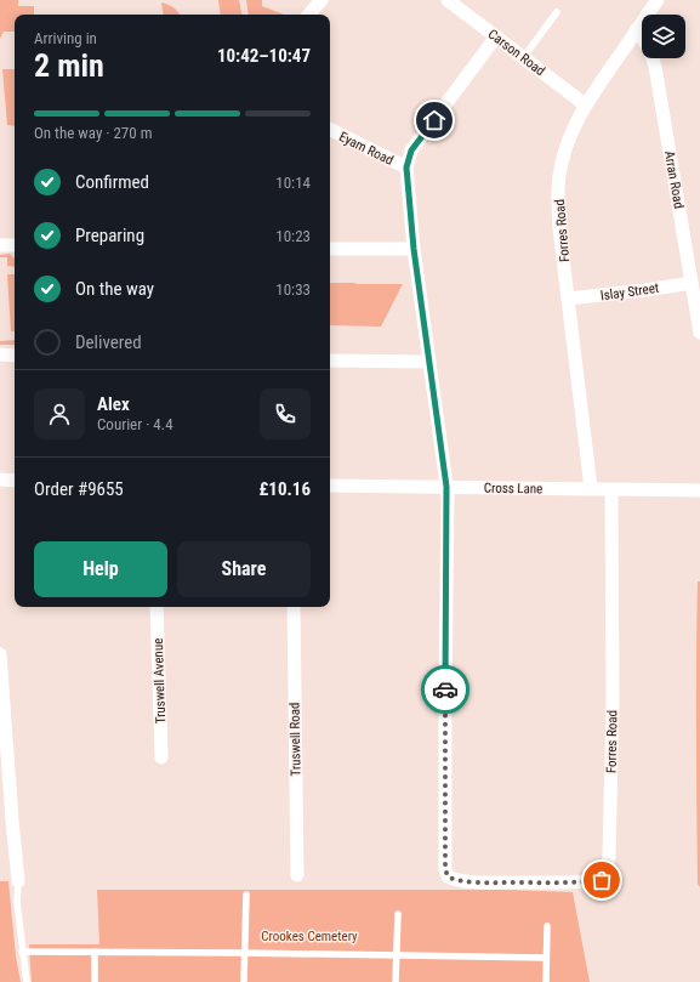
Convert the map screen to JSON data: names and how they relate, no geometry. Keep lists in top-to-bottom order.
{
  "streets": {
    "street": [
      "Carson Road",
      "Eyam Road",
      "Arran Road",
      "Forres Road",
      "Islay Street",
      "Cross Lane",
      "Truswell Avenue",
      "Truswell Road"
    ]
  },
  "crossings": [
    ["Carson Road", "Forres Road"],
    ["Arran Road", "Forres Road"],
    ["Arran Road", "Islay Street"],
    ["Forres Road", "Islay Street"],
    ["Forres Road", "Cross Lane"]
  ],
  "parks": ["Crookes Cemetery"],
  "page": {
    "heading": ["2 min", "Arriving in", "10:42–10:47"],
    "panel": [
      "Alex",
      "Courier · 4.4",
      "Order #9655",
      "£10.16"
    ],
    "bar": "On the way · 270 m",
    "list": [
      ["Confirmed", "10:14"],
      ["Preparing", "10:23"],
      ["On the way", "10:33"],
      "Delivered"
    ],
    "buttons": ["Help", "Share"]
  }
}
